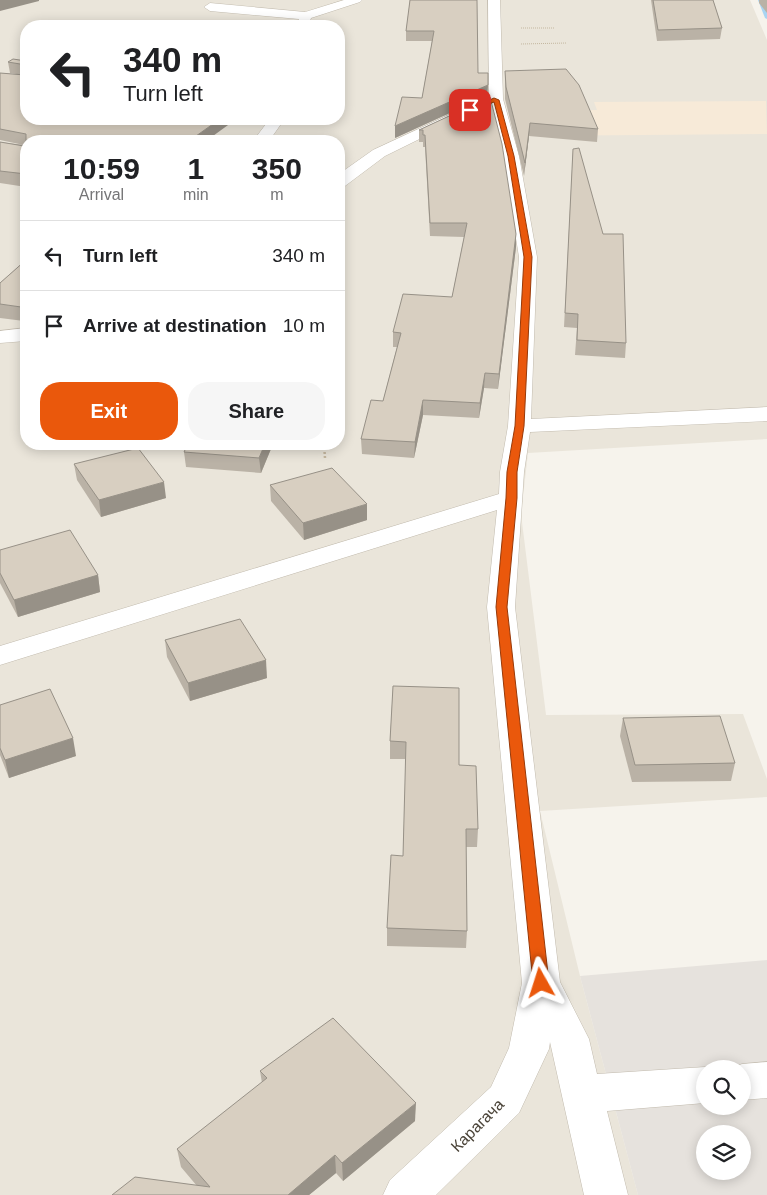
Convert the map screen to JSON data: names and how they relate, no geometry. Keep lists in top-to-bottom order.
{
  "streets": {
    "street": ["Карагача"]
  },
  "page": {
    "turn": ["340 m", "Turn left"],
    "eta": [
      "10:59",
      "Arrival",
      "1",
      "min",
      "350",
      "m"
    ],
    "list": [
      {
        "name": "Turn left",
        "value": "340 m"
      },
      {
        "name": "Arrive at destination",
        "value": "10 m"
      }
    ],
    "buttons": ["Exit", "Share"]
  }
}
